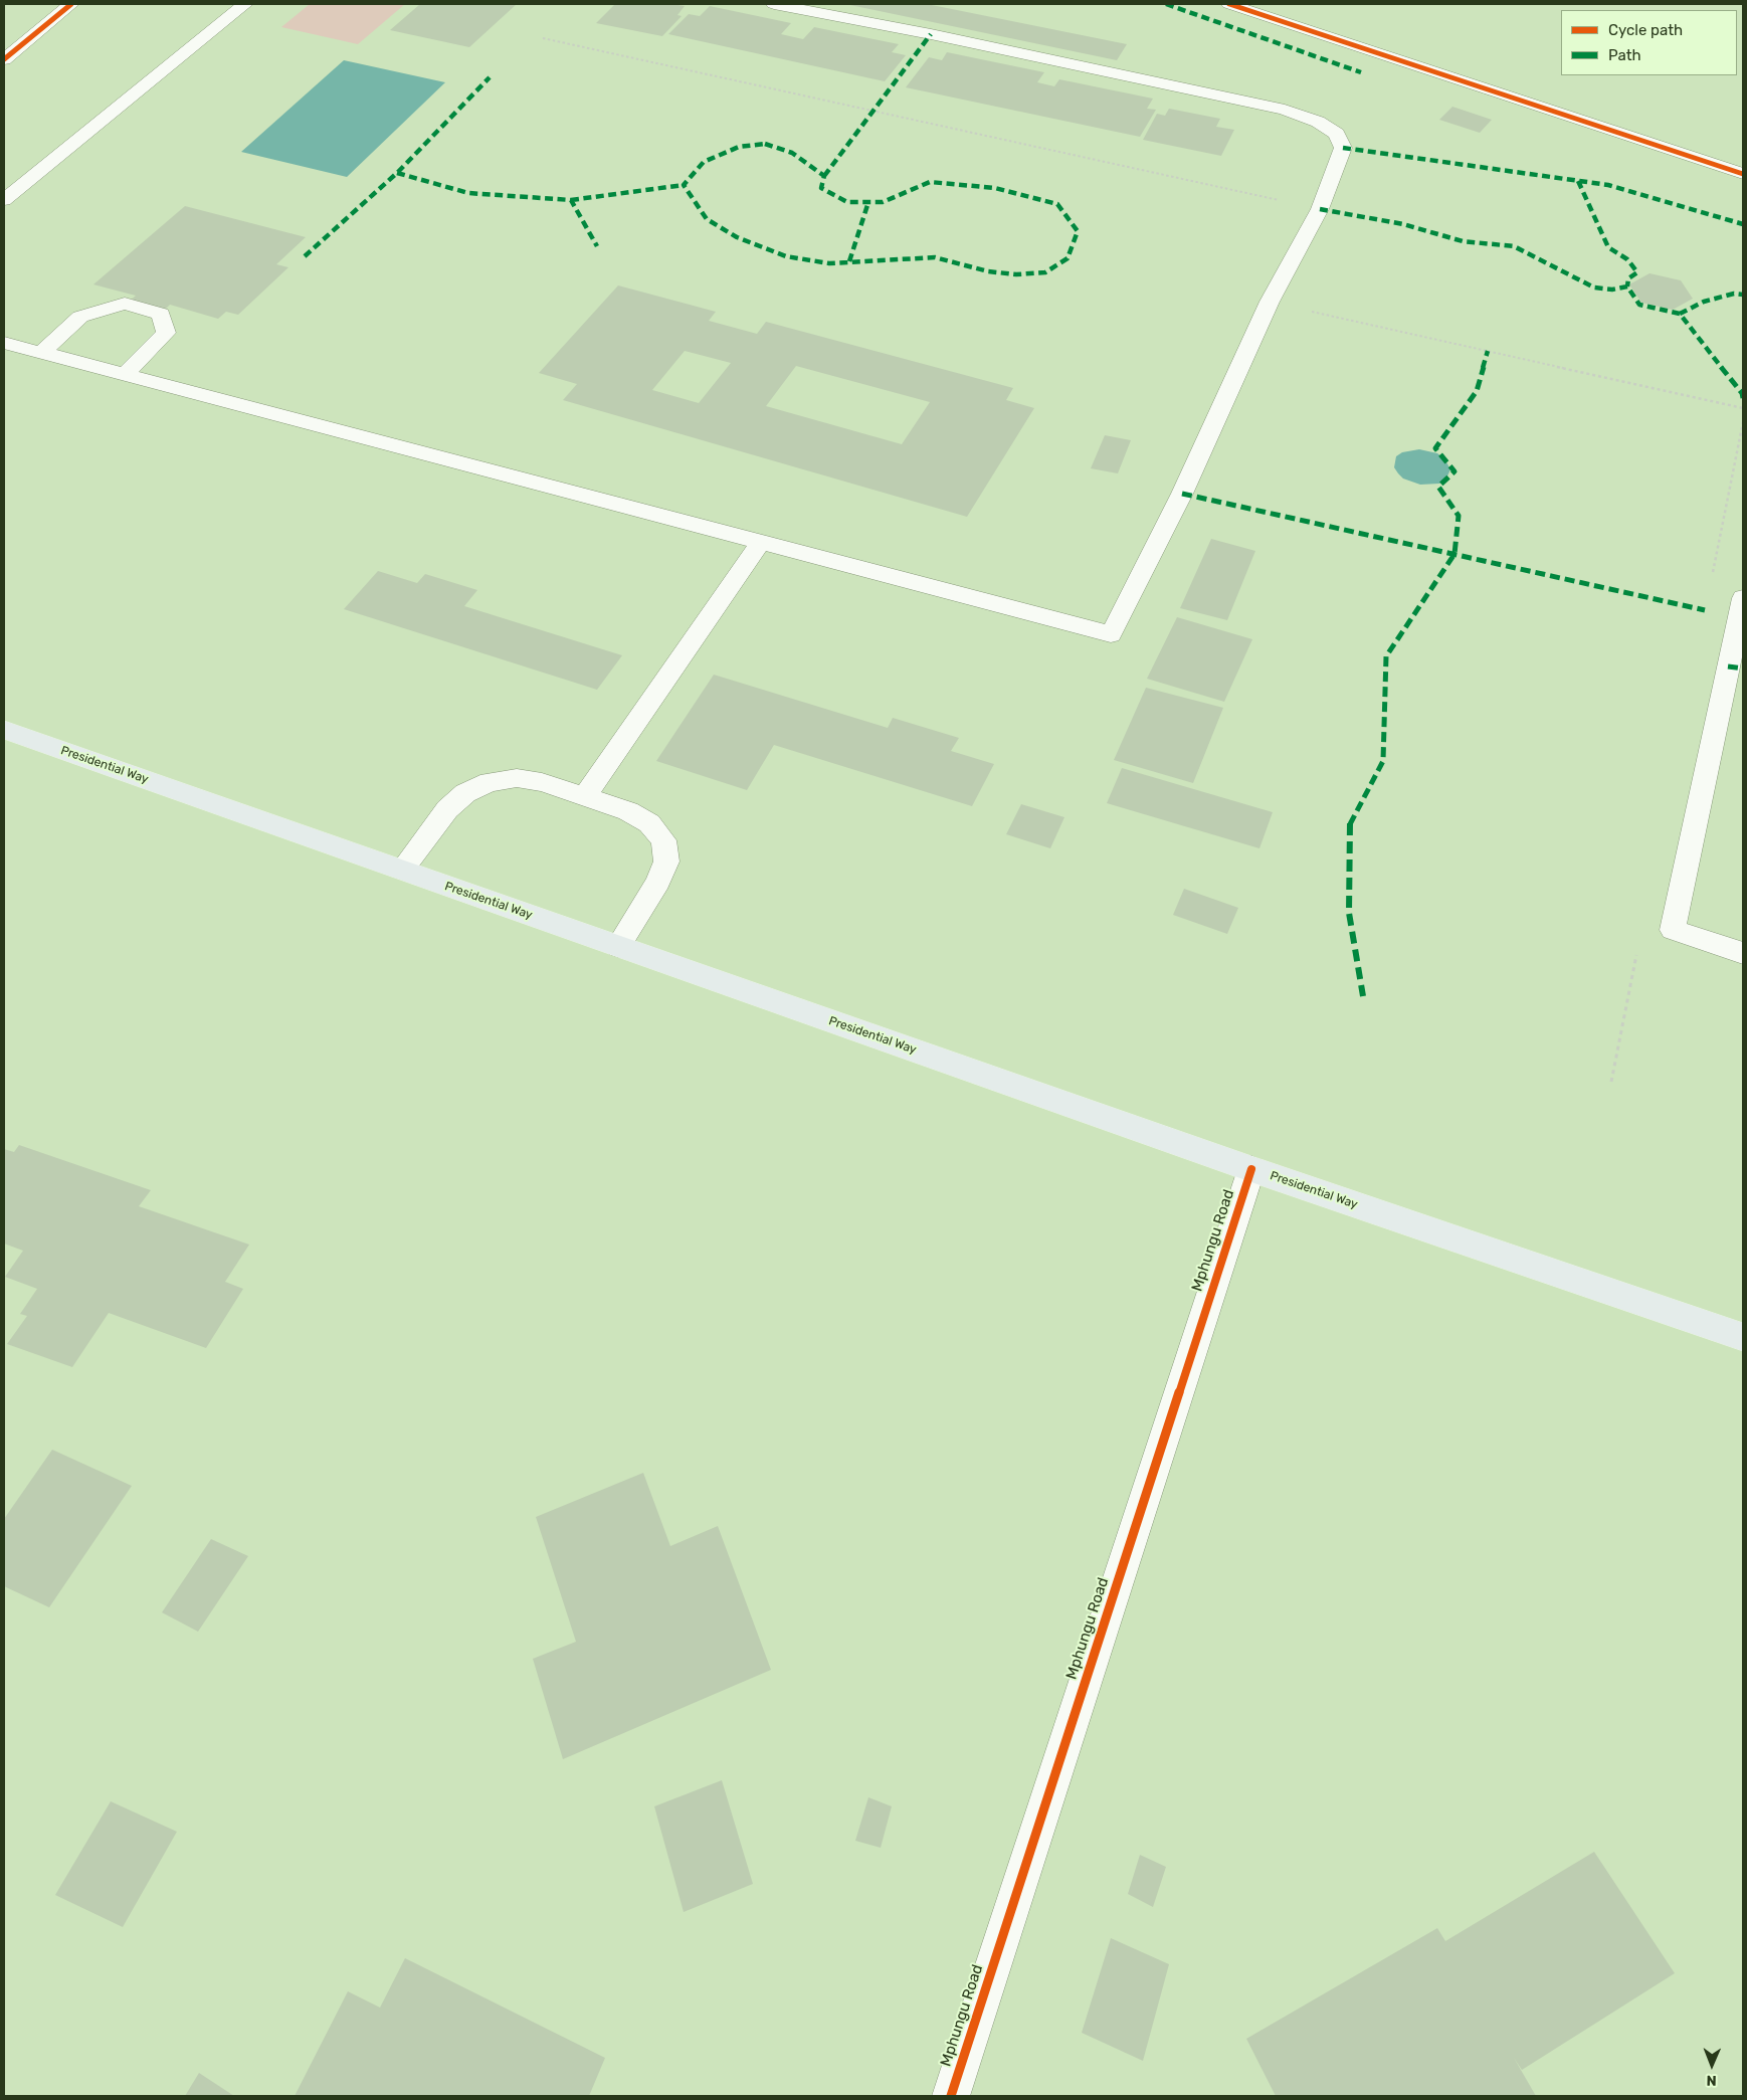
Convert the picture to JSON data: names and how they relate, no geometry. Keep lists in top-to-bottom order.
{
  "streets": {
    "main road": ["Presidential Way"],
    "street": ["Mphungu Road"]
  },
  "crossings": [
    ["Presidential Way", "Mphungu Road"]
  ],
  "legend": ["Cycle path", "Path"],
  "north": "bottom"
}
